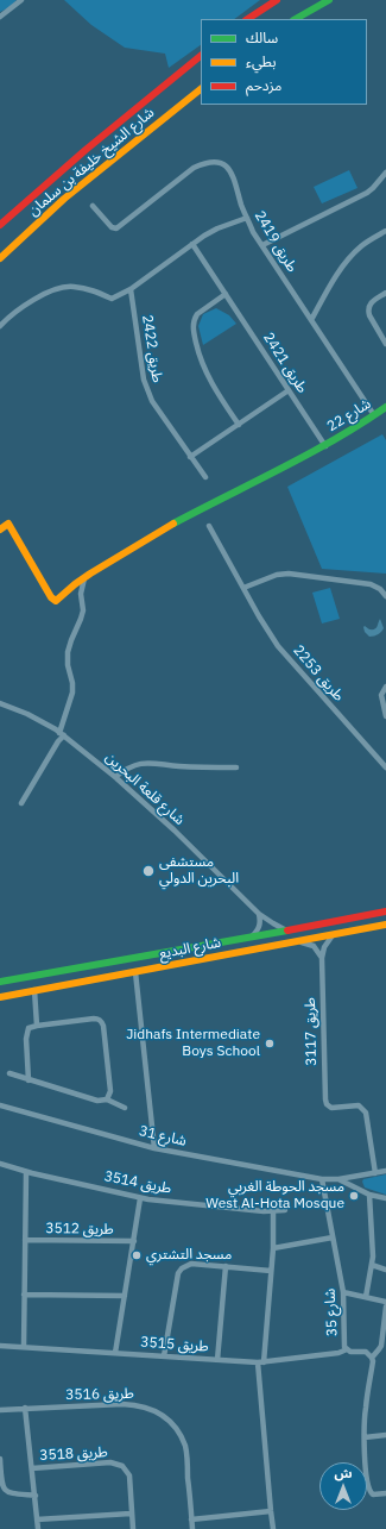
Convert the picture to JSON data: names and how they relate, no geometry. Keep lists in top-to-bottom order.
{
  "streets": {
    "main road": ["شارع الشيخ خليفة بن سلمان", "شارع 22", "شارع البديع"],
    "street": [
      "طريق 2419",
      "طريق 2422",
      "طريق 2421",
      "طريق 2253",
      "شارع قلعة البحرين",
      "طريق 3117",
      "شارع 31",
      "طريق 3514",
      "طريق 3512",
      "شارع 35",
      "طريق 3515",
      "طريق 3516",
      "طريق 3518"
    ]
  },
  "crossings": [
    ["طريق 2419", "شارع 22"],
    ["طريق 2421", "شارع 22"],
    ["شارع قلعة البحرين", "شارع البديع"],
    ["طريق 3117", "شارع 31"],
    ["شارع 31", "شارع 35"],
    ["طريق 3514", "طريق 3512"],
    ["طريق 3512", "طريق 3515"],
    ["شارع 35", "طريق 3515"]
  ],
  "places": [
    "مستشفى البحرين الدولي",
    "Jidhafs Intermediate Boys School",
    "مسجد الحوطة الغربي West Al-Hota Mosque",
    "مسجد التشتري"
  ],
  "legend": ["سالك", "بطيء", "مزدحم"],
  "north": "top"
}
